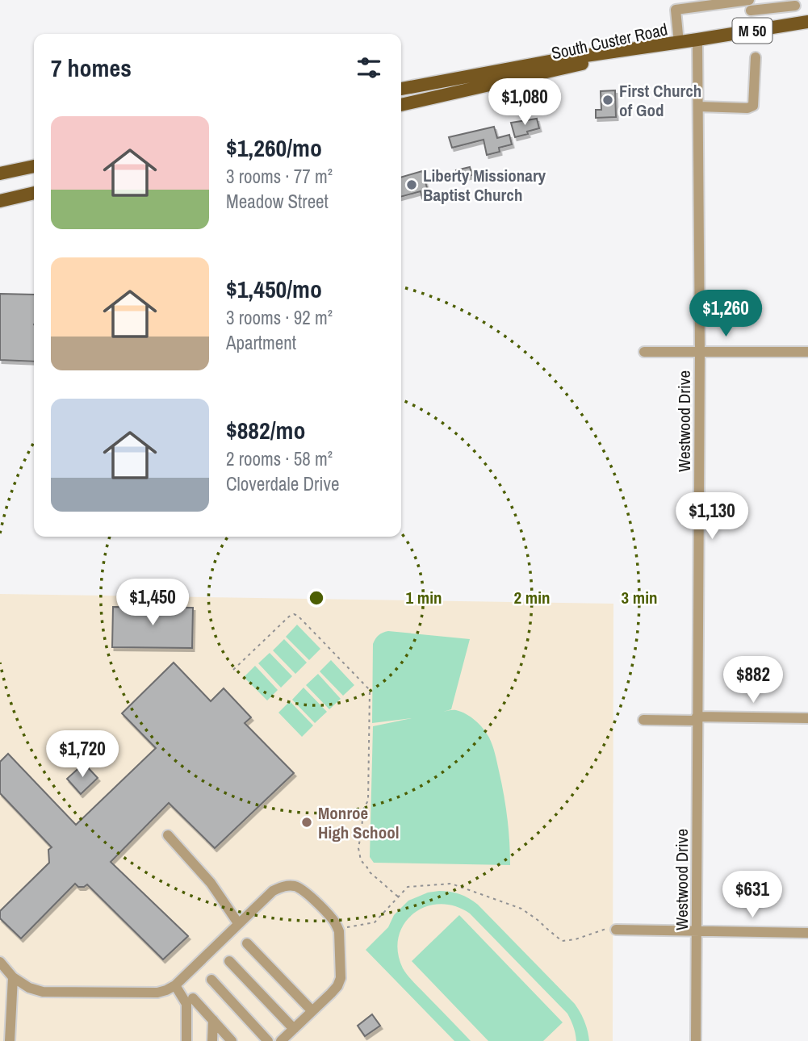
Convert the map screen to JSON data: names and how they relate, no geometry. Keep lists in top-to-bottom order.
{
  "streets": {
    "main road": ["M 50", "South Custer Road"],
    "street": ["Westwood Drive"]
  },
  "crossings": [
    ["South Custer Road", "Westwood Drive"]
  ],
  "places": ["First Church of God", "Liberty Missionary Baptist Church", "Monroe High School"],
  "page": {
    "heading": "7 homes",
    "price": [
      "$1,080",
      "$1,260",
      "$1,130",
      "$1,450",
      "$882",
      "$1,720",
      "$631"
    ],
    "list": [
      {
        "name": "$1,260/mo",
        "note": "3 rooms · 77 m² · Meadow Street"
      },
      {
        "name": "$1,450/mo",
        "note": "3 rooms · 92 m² · Apartment"
      },
      {
        "name": "$882/mo",
        "note": "2 rooms · 58 m² · Cloverdale Drive"
      }
    ]
  },
  "rings": ["1 min", "2 min", "3 min"]
}
